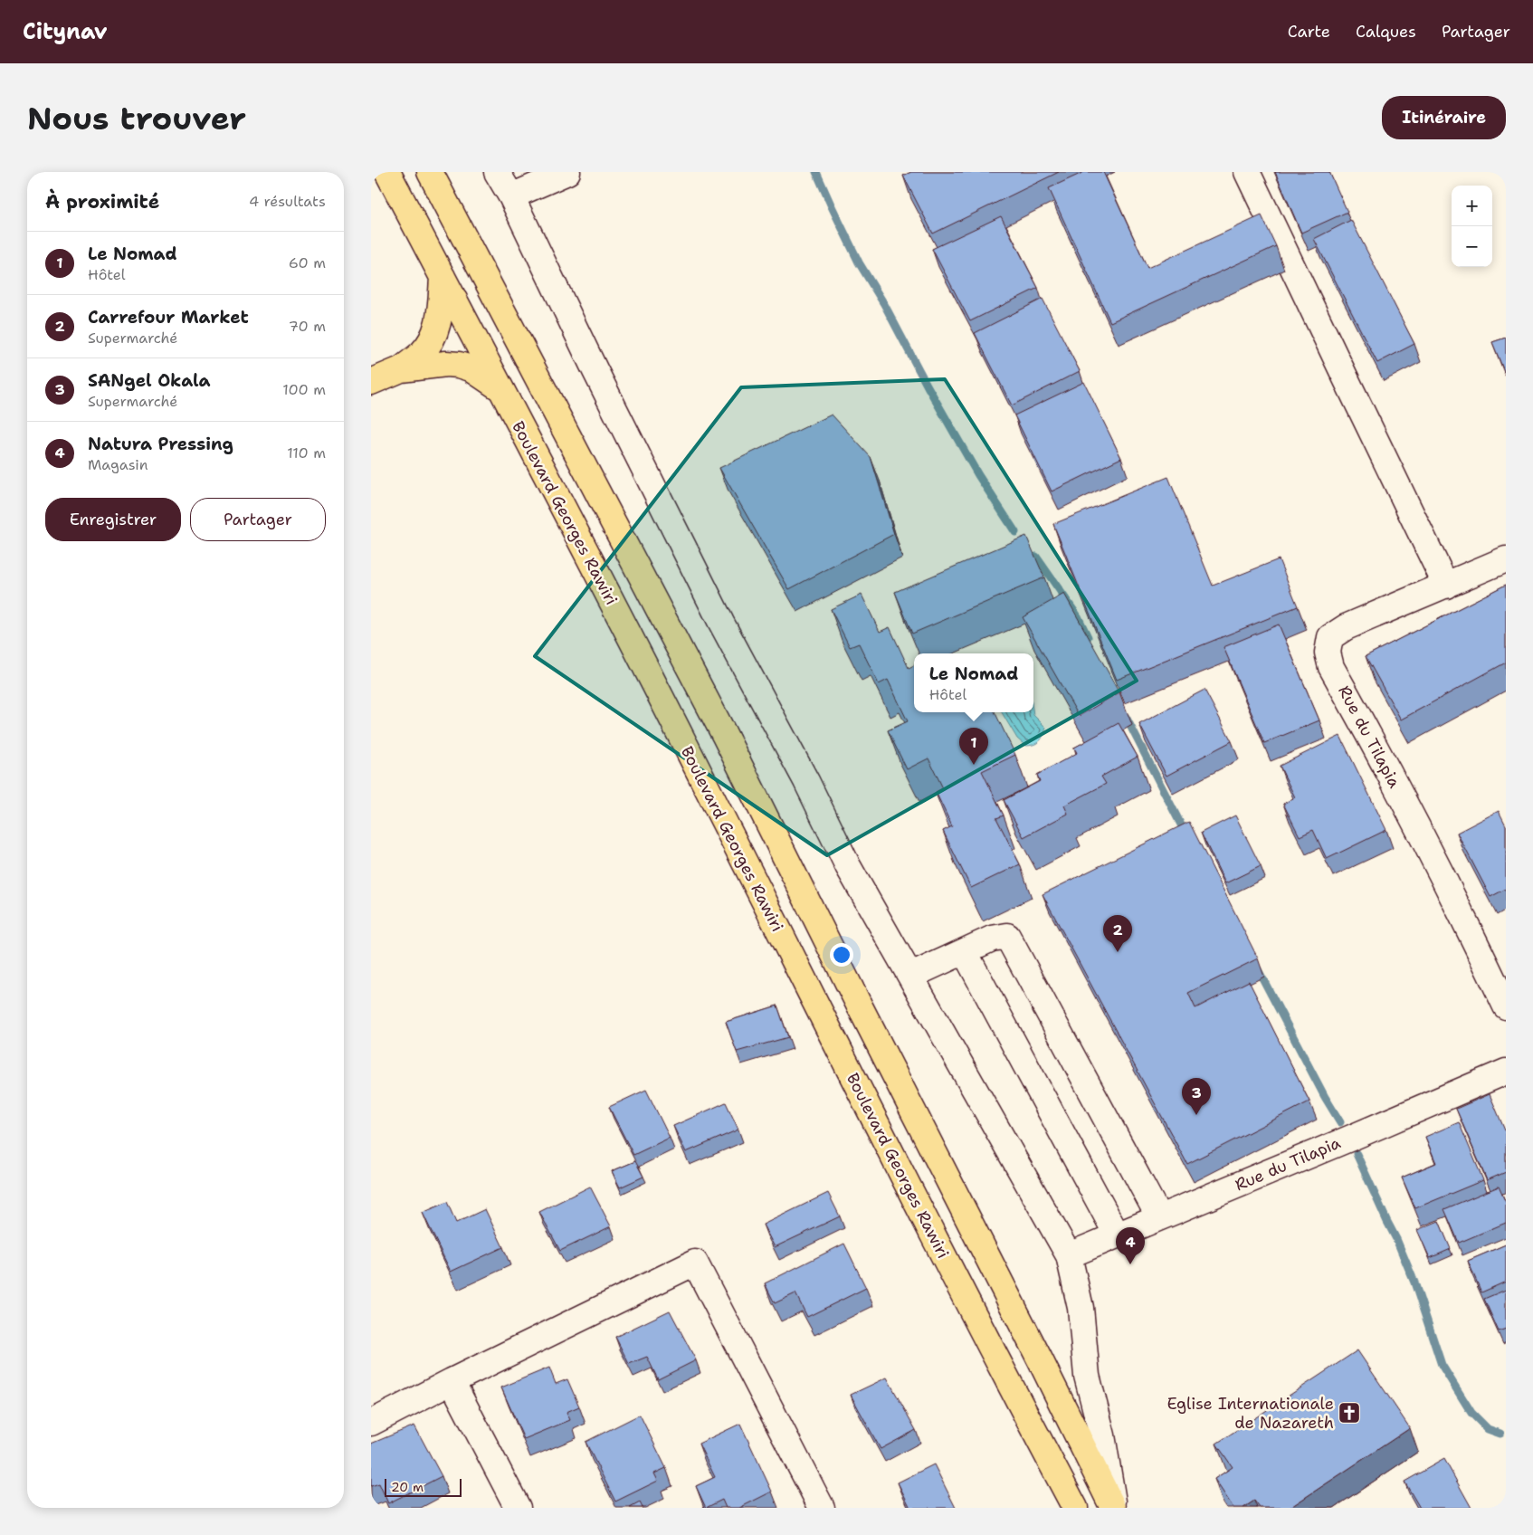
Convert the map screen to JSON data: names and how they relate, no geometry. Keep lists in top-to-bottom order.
{
  "streets": {
    "main road": ["Boulevard Georges Rawiri"],
    "street": ["Rue du Tilapia"]
  },
  "places": {
    "church": ["Eglise Internationale de Nazareth"]
  },
  "scale_bar": "20 m",
  "page": {
    "header": "Citynav",
    "nav": ["Carte", "Calques", "Partager"],
    "buttons": [
      "Itinéraire",
      ["Enregistrer", "Partager"]
    ],
    "title": "Nous trouver",
    "heading": ["À proximité", "4 résultats"],
    "map_buttons": ["+", "−"],
    "list": [
      {
        "mark": "1",
        "name": "Le Nomad",
        "note": "Hôtel",
        "value": "60 m"
      },
      {
        "mark": "2",
        "name": "Carrefour Market",
        "note": "Supermarché",
        "value": "70 m"
      },
      {
        "mark": "3",
        "name": "SANgel Okala",
        "note": "Supermarché",
        "value": "100 m"
      },
      {
        "mark": "4",
        "name": "Natura Pressing",
        "note": "Magasin",
        "value": "110 m"
      }
    ],
    "popup": ["Le Nomad", "Hôtel"],
    "pins": [
      "1",
      "2",
      "3",
      "4"
    ],
    "scale": "20 m"
  }
}
